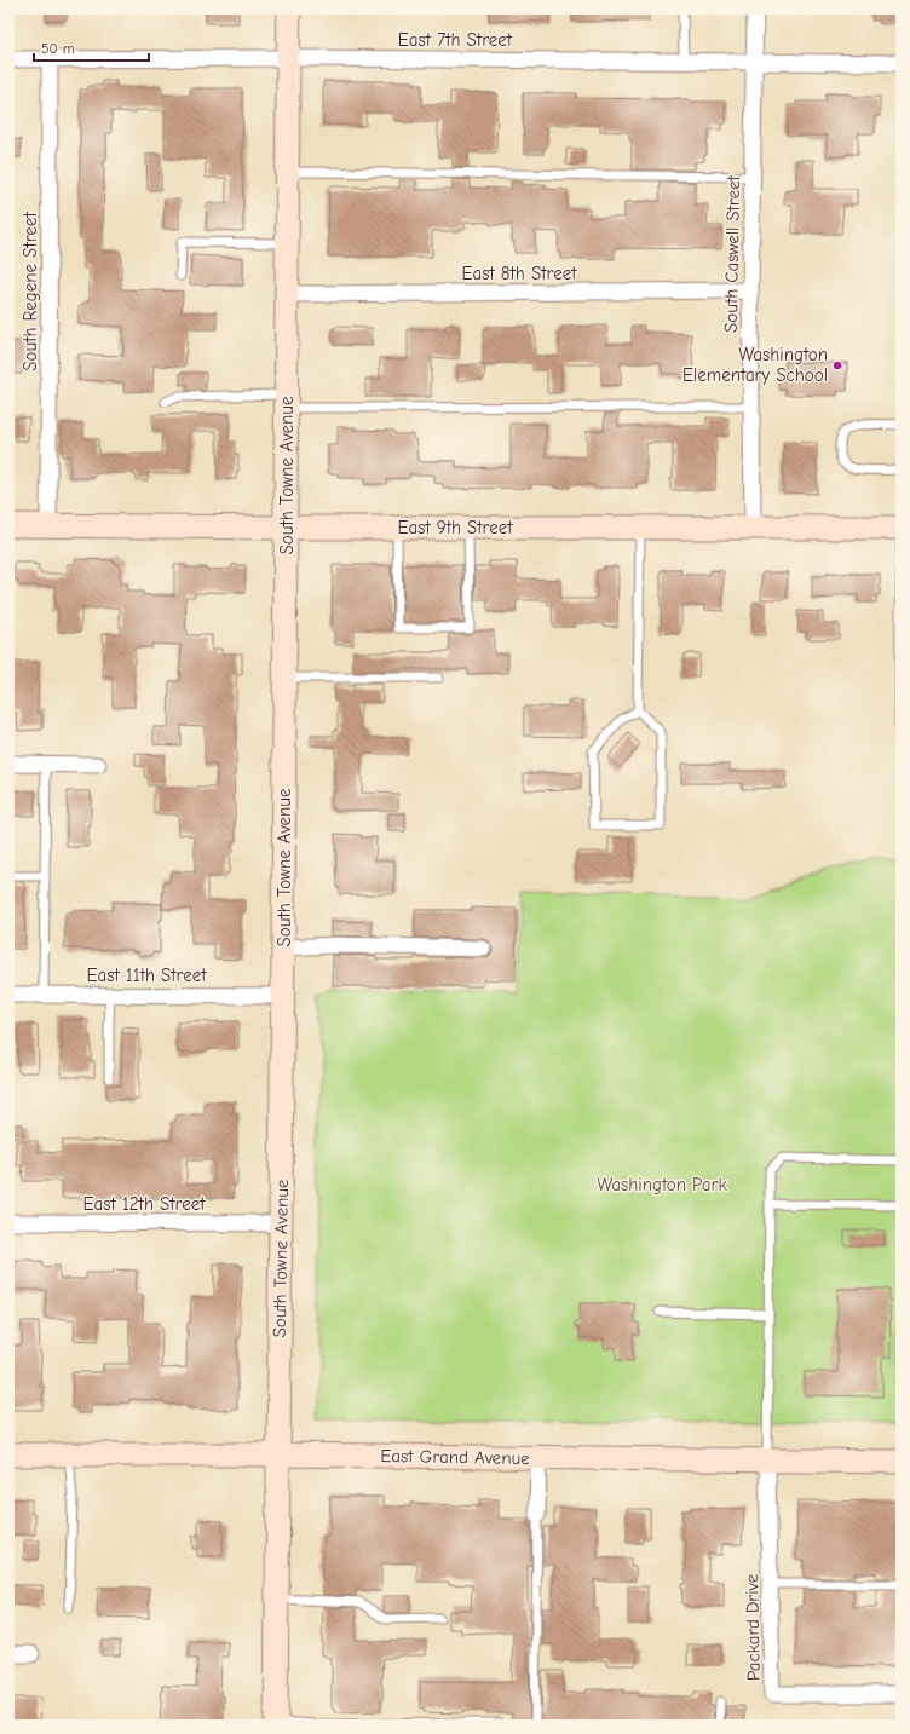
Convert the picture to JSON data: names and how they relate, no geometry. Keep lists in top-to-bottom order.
{
  "streets": {
    "street": [
      "East 7th Street",
      "South Caswell Street",
      "East 8th Street",
      "South Regene Street",
      "South Towne Avenue",
      "East 9th Street",
      "East 11th Street",
      "East 12th Street",
      "East Grand Avenue",
      "Packard Drive"
    ]
  },
  "crossings": [
    ["East 7th Street", "South Caswell Street"],
    ["East 7th Street", "South Regene Street"],
    ["East 7th Street", "South Towne Avenue"],
    ["South Caswell Street", "East 8th Street"],
    ["South Caswell Street", "East 9th Street"],
    ["East 8th Street", "South Towne Avenue"],
    ["South Regene Street", "East 9th Street"],
    ["South Towne Avenue", "East 9th Street"],
    ["South Towne Avenue", "East 11th Street"],
    ["South Towne Avenue", "East 12th Street"],
    ["South Towne Avenue", "East Grand Avenue"],
    ["East Grand Avenue", "Packard Drive"]
  ],
  "parks": ["Washington Park"],
  "places": ["Washington Elementary School"],
  "scale_bar": "50 m"
}
